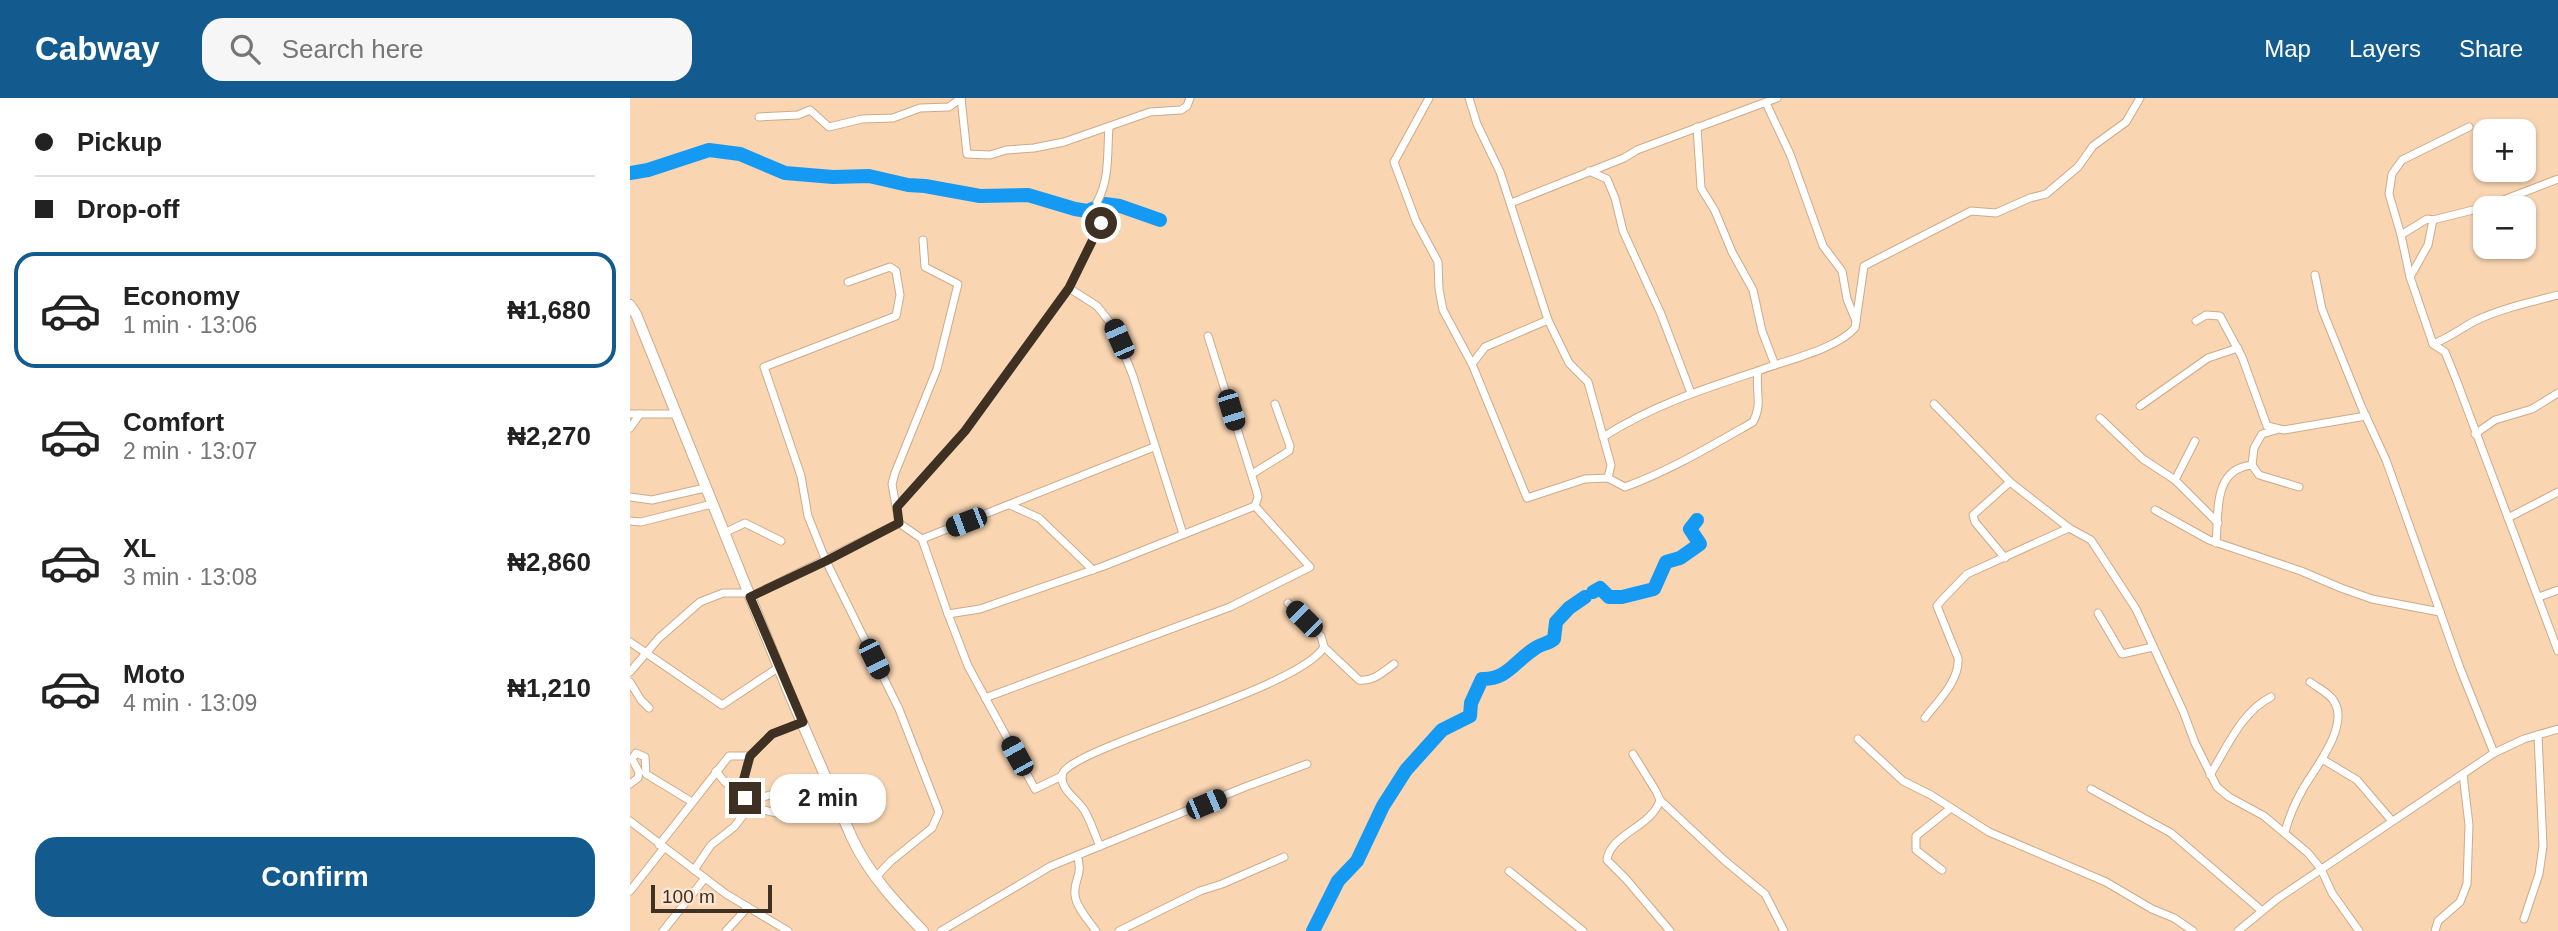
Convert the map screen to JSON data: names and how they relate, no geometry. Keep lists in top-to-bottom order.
{
  "scale_bar": "100 m",
  "page": {
    "header": "Cabway",
    "search": "Search here",
    "nav": ["Map", "Layers", "Share"],
    "banner": ["Pickup", "Drop-off"],
    "map_buttons": ["+", "−"],
    "list": [
      {
        "name": "Economy",
        "note": "1 min · 13:06",
        "value": "₦1,680"
      },
      {
        "name": "Comfort",
        "note": "2 min · 13:07",
        "value": "₦2,270"
      },
      {
        "name": "XL",
        "note": "3 min · 13:08",
        "value": "₦2,860"
      },
      {
        "name": "Moto",
        "note": "4 min · 13:09",
        "value": "₦1,210"
      }
    ],
    "bubble": "2 min",
    "buttons": "Confirm",
    "scale": "100 m"
  }
}
